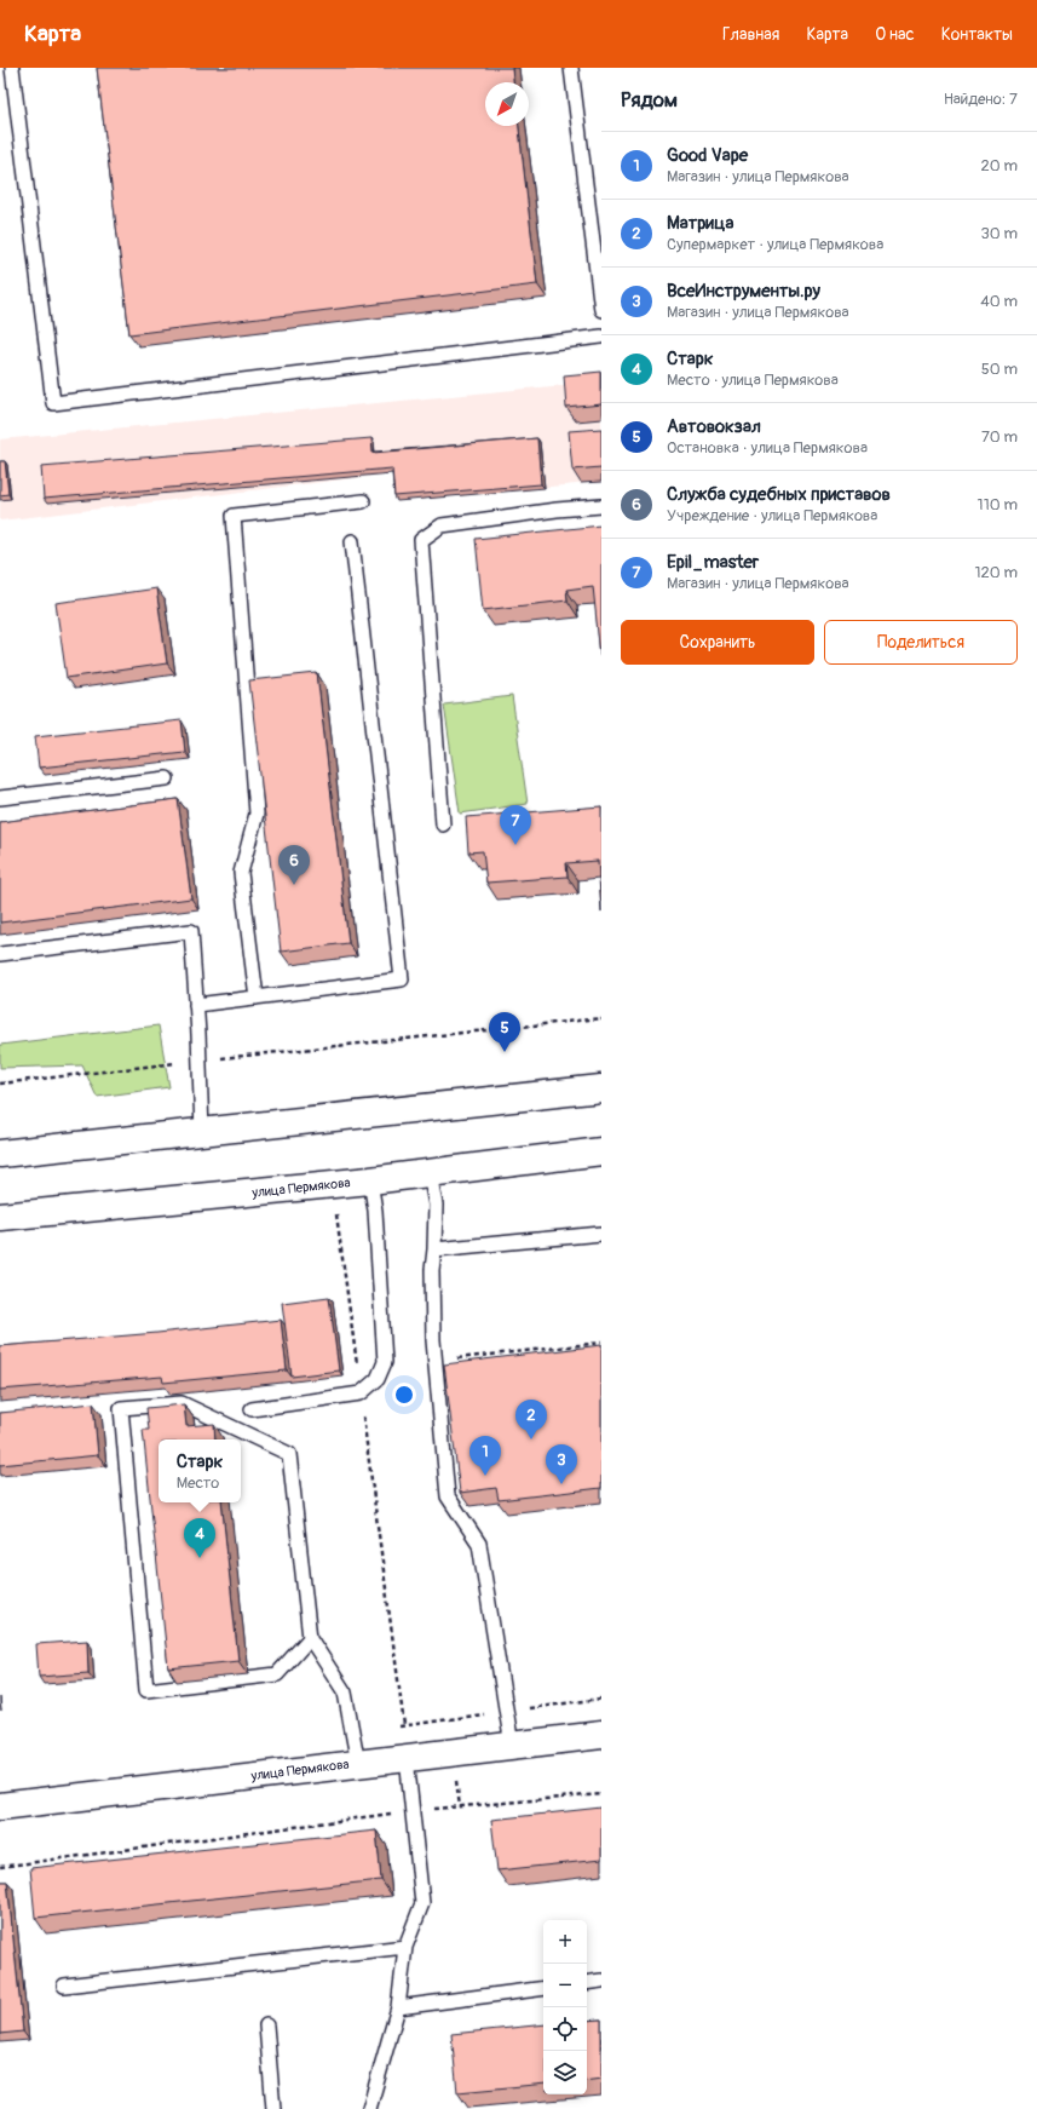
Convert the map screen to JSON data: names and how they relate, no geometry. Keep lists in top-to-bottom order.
{
  "streets": {
    "main road": ["улица Пермякова"]
  },
  "north": "bottom left",
  "page": {
    "header": "Карта",
    "nav": [
      "Главная",
      "Карта",
      "О нас",
      "Контакты"
    ],
    "heading": ["Рядом", "Найдено: 7"],
    "list": [
      {
        "mark": "1",
        "name": "Good Vape",
        "note": "Магазин · улица Пермякова",
        "value": "20 m"
      },
      {
        "mark": "2",
        "name": "Матрица",
        "note": "Супермаркет · улица Пермякова",
        "value": "30 m"
      },
      {
        "mark": "3",
        "name": "ВсеИнструменты.ру",
        "note": "Магазин · улица Пермякова",
        "value": "40 m"
      },
      {
        "mark": "4",
        "name": "Старк",
        "note": "Место · улица Пермякова",
        "value": "50 m"
      },
      {
        "mark": "5",
        "name": "Автовокзал",
        "note": "Остановка · улица Пермякова",
        "value": "70 m"
      },
      {
        "mark": "6",
        "name": "Служба судебных приставов",
        "note": "Учреждение · улица Пермякова",
        "value": "110 m"
      },
      {
        "mark": "7",
        "name": "Epil_master",
        "note": "Магазин · улица Пермякова",
        "value": "120 m"
      }
    ],
    "buttons": ["Сохранить", "Поделиться"],
    "pins": [
      "7",
      "6",
      "5",
      "2",
      "1",
      "3",
      "4"
    ],
    "popup": ["Старк", "Место"],
    "map_buttons": ["+", "−"]
  }
}
